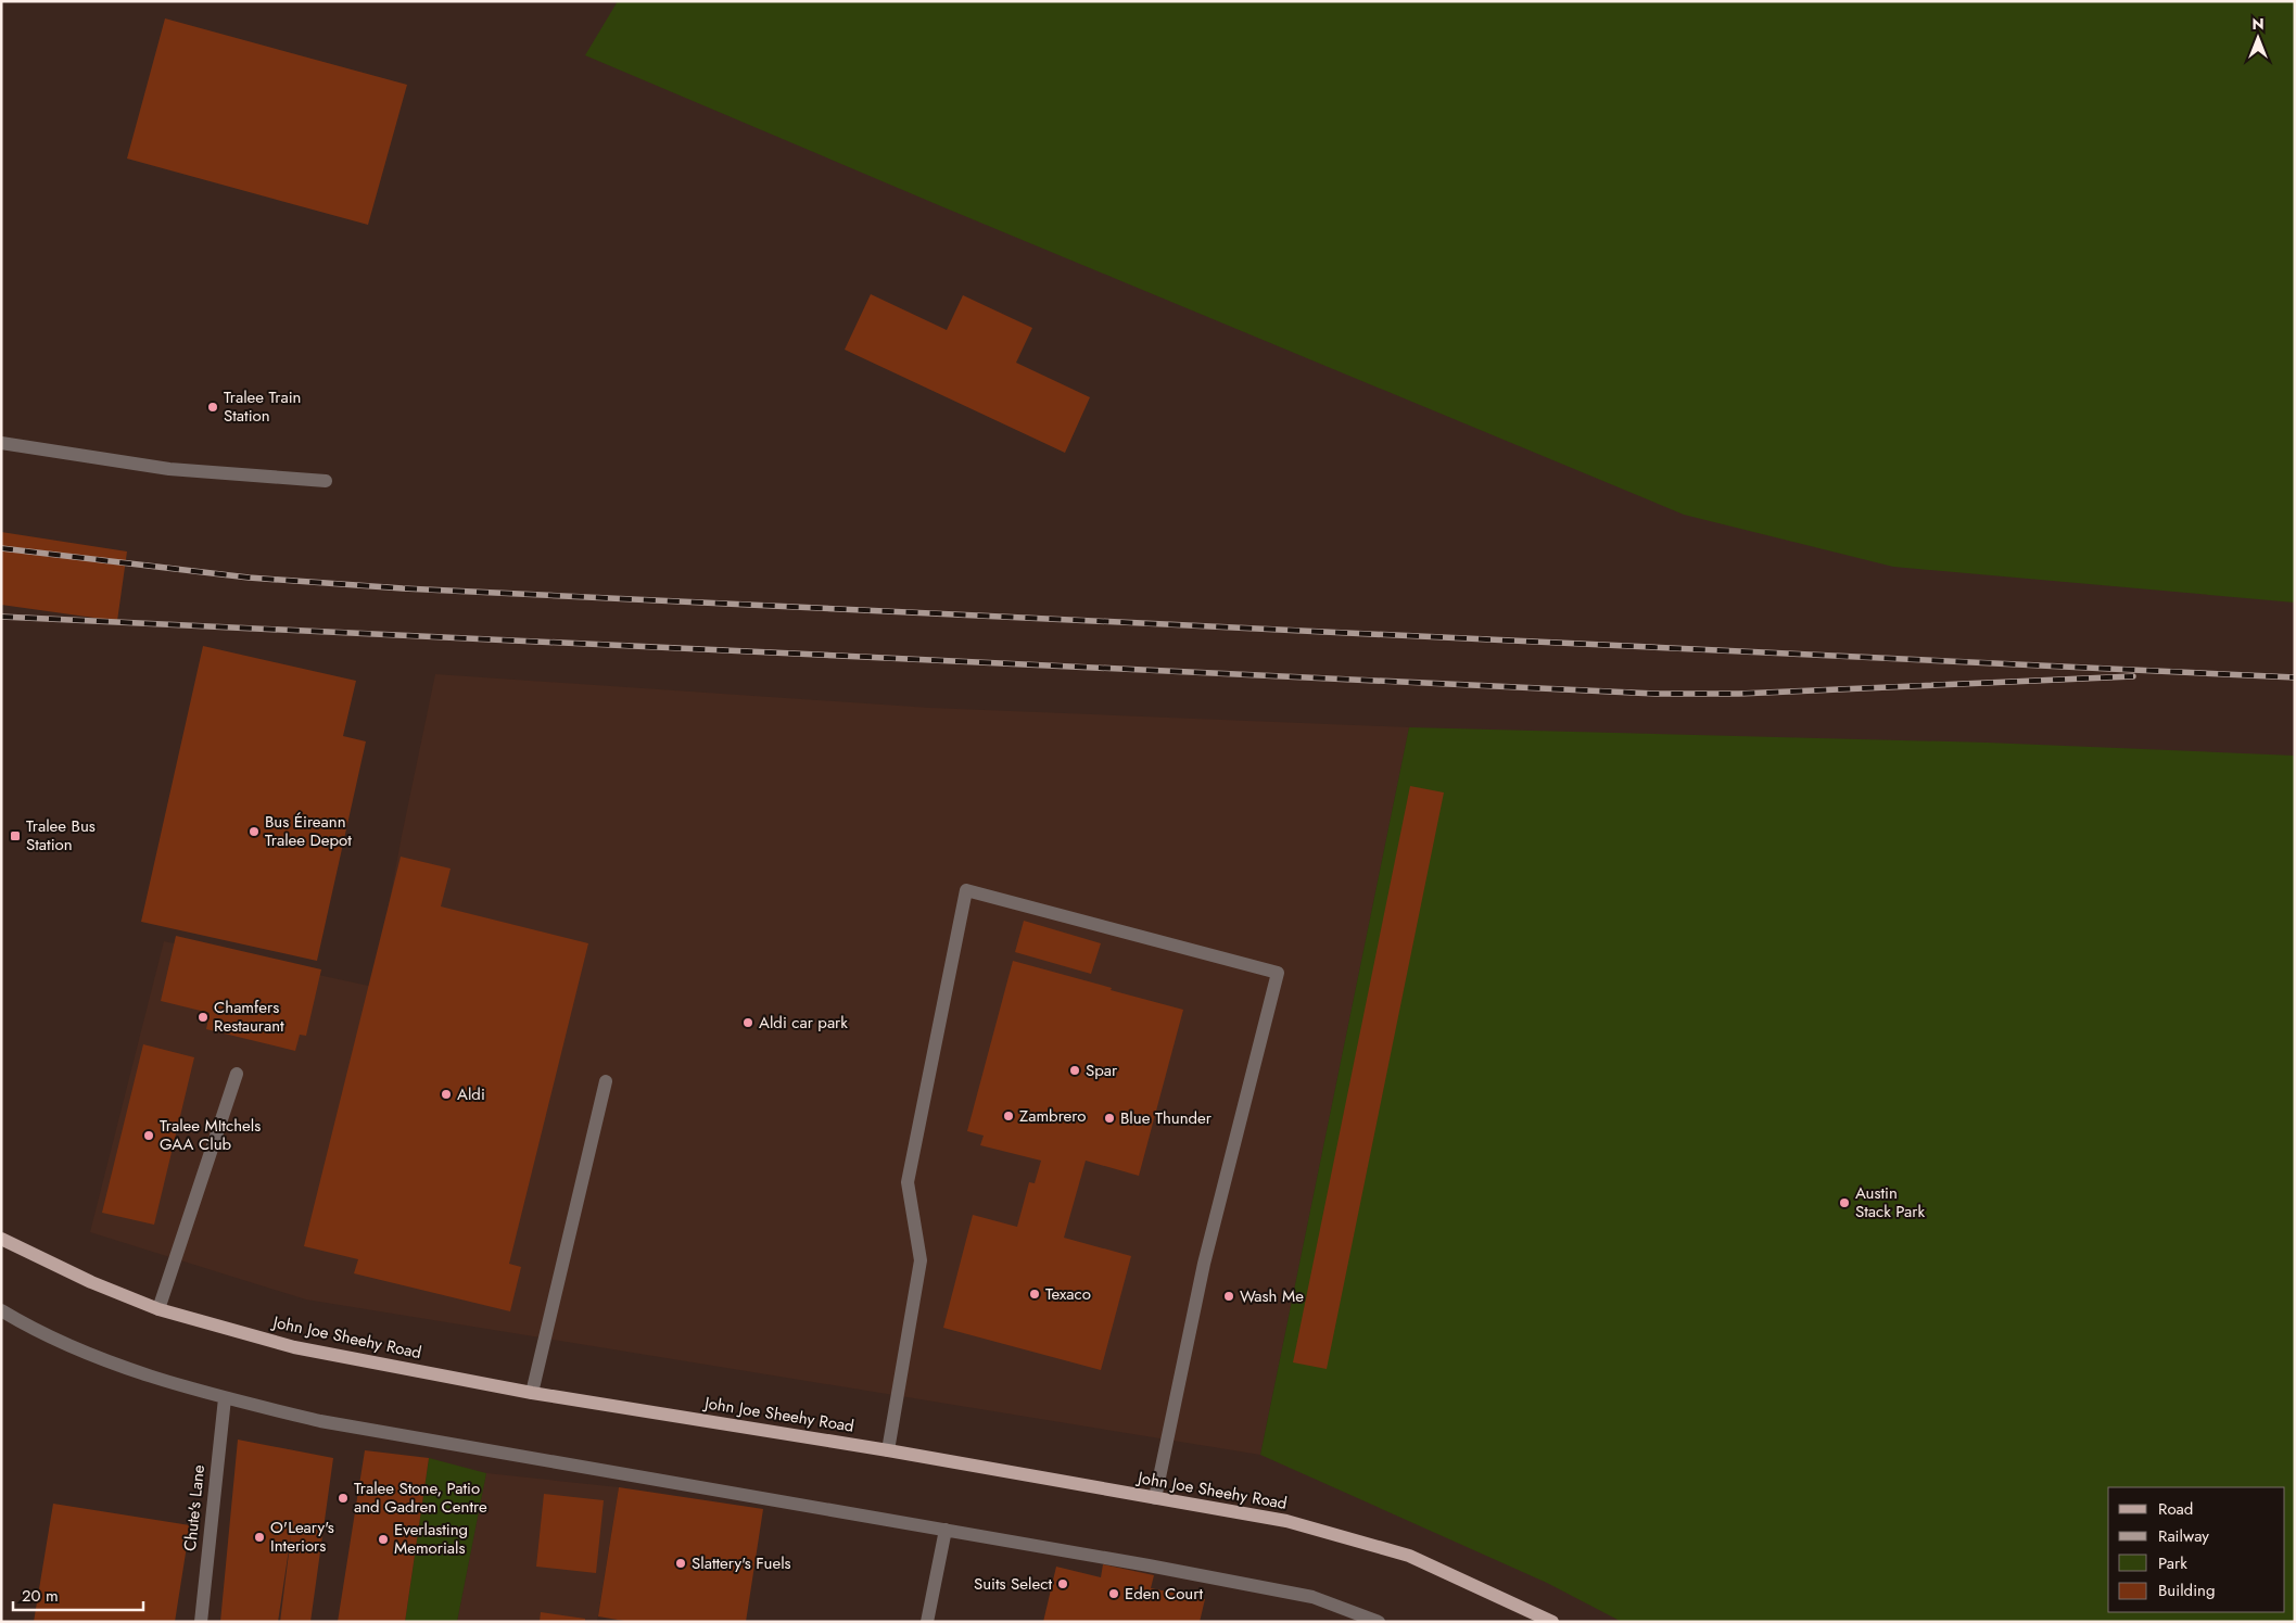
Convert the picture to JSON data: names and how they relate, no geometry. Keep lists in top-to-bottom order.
{
  "streets": {
    "main road": ["John Joe Sheehy Road"],
    "street": ["Chute's Lane"]
  },
  "places": {
    "other": [
      "Tralee Train Station",
      "Bus Éireann Tralee Depot",
      "Chamfers Restaurant",
      "Aldi car park",
      "Spar",
      "Aldi",
      "Zambrero",
      "Blue Thunder",
      "Tralee MItchels GAA Club",
      "Austin Stack Park",
      "Texaco",
      "Wash Me",
      "Tralee Stone, Patio and Gadren Centre",
      "O'Leary's Interiors",
      "Everlasting Memorials",
      "Slattery's Fuels",
      "Suits Select",
      "Eden Court"
    ],
    "transit": ["Tralee Bus Station"]
  },
  "legend": [
    "Road",
    "Railway",
    "Park",
    "Building"
  ],
  "scale_bar": "20 m",
  "north": "top"
}
